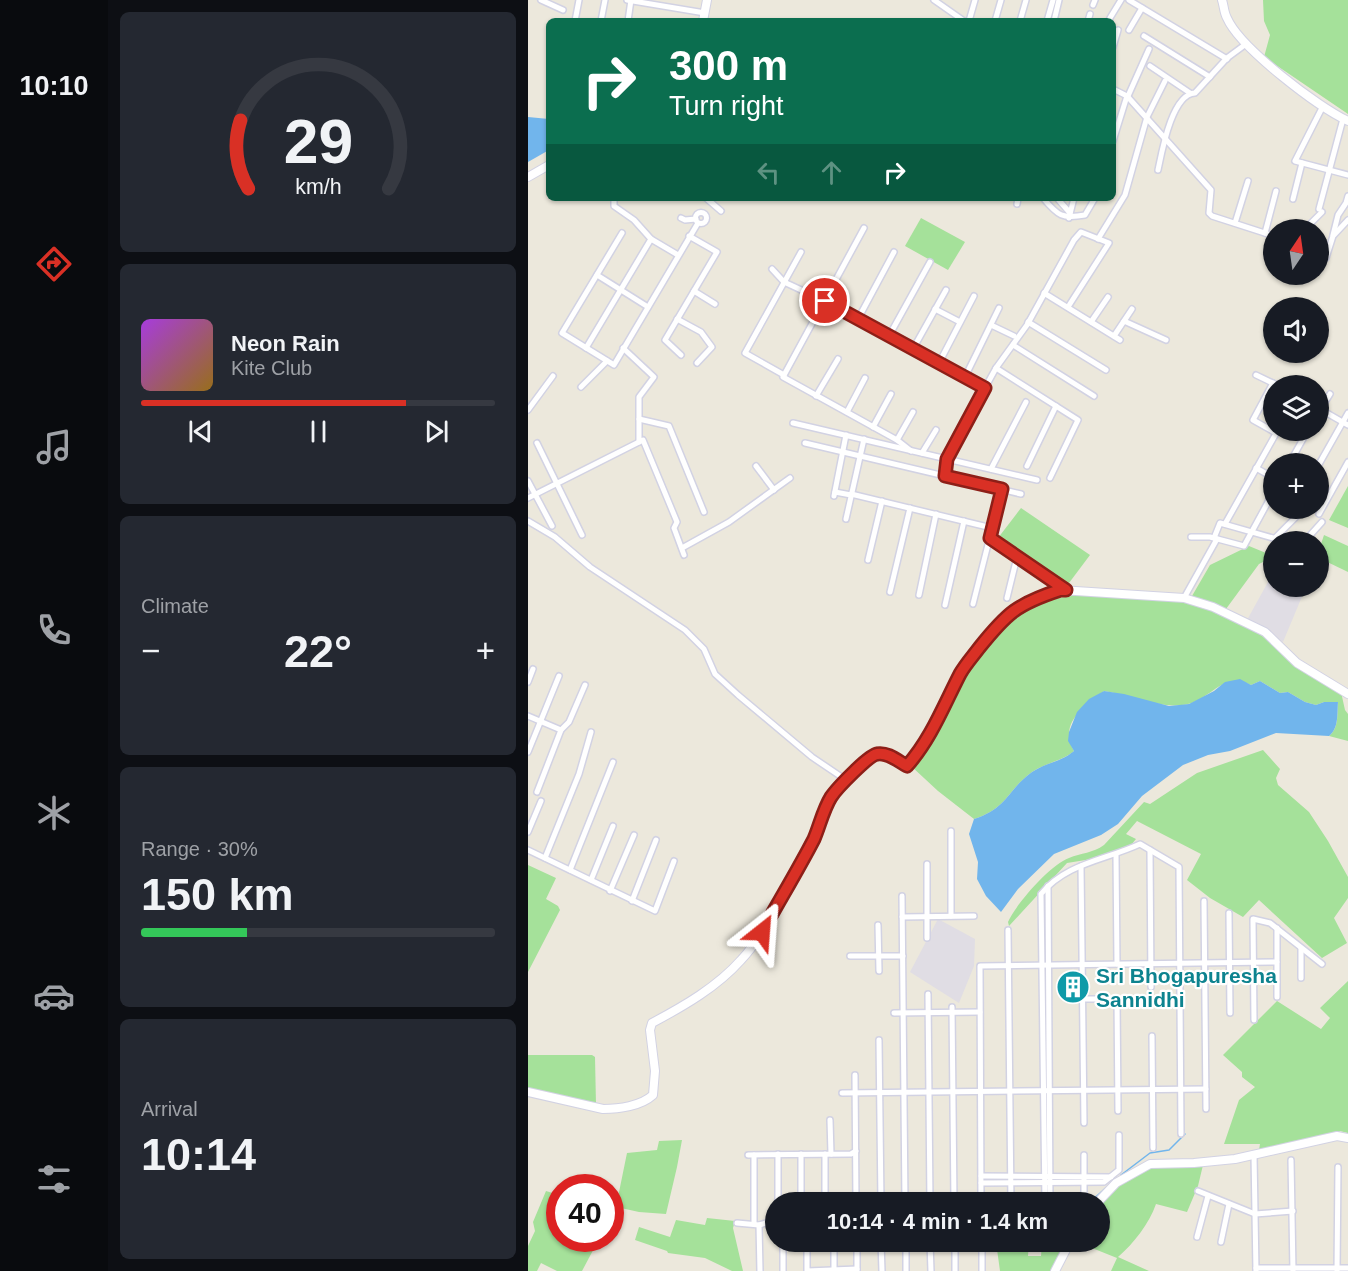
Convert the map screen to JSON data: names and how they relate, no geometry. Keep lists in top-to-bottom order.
{
  "places": {
    "building": ["Sri Bhogapuresha Sannidhi"]
  },
  "north": "top",
  "page": {
    "tabs": "10:10",
    "turn": ["300 m", "Turn right"],
    "map_buttons": ["+", "−"],
    "song": ["Neon Rain", "Kite Club"],
    "tile": [
      "Climate",
      ["Range · 30%", "150 km"],
      ["Arrival", "10:14"]
    ],
    "heat": ["−", "22°", "+"],
    "limit": "40",
    "trip": "10:14 · 4 min · 1.4 km",
    "gauge": ["29", "km/h"]
  }
}
